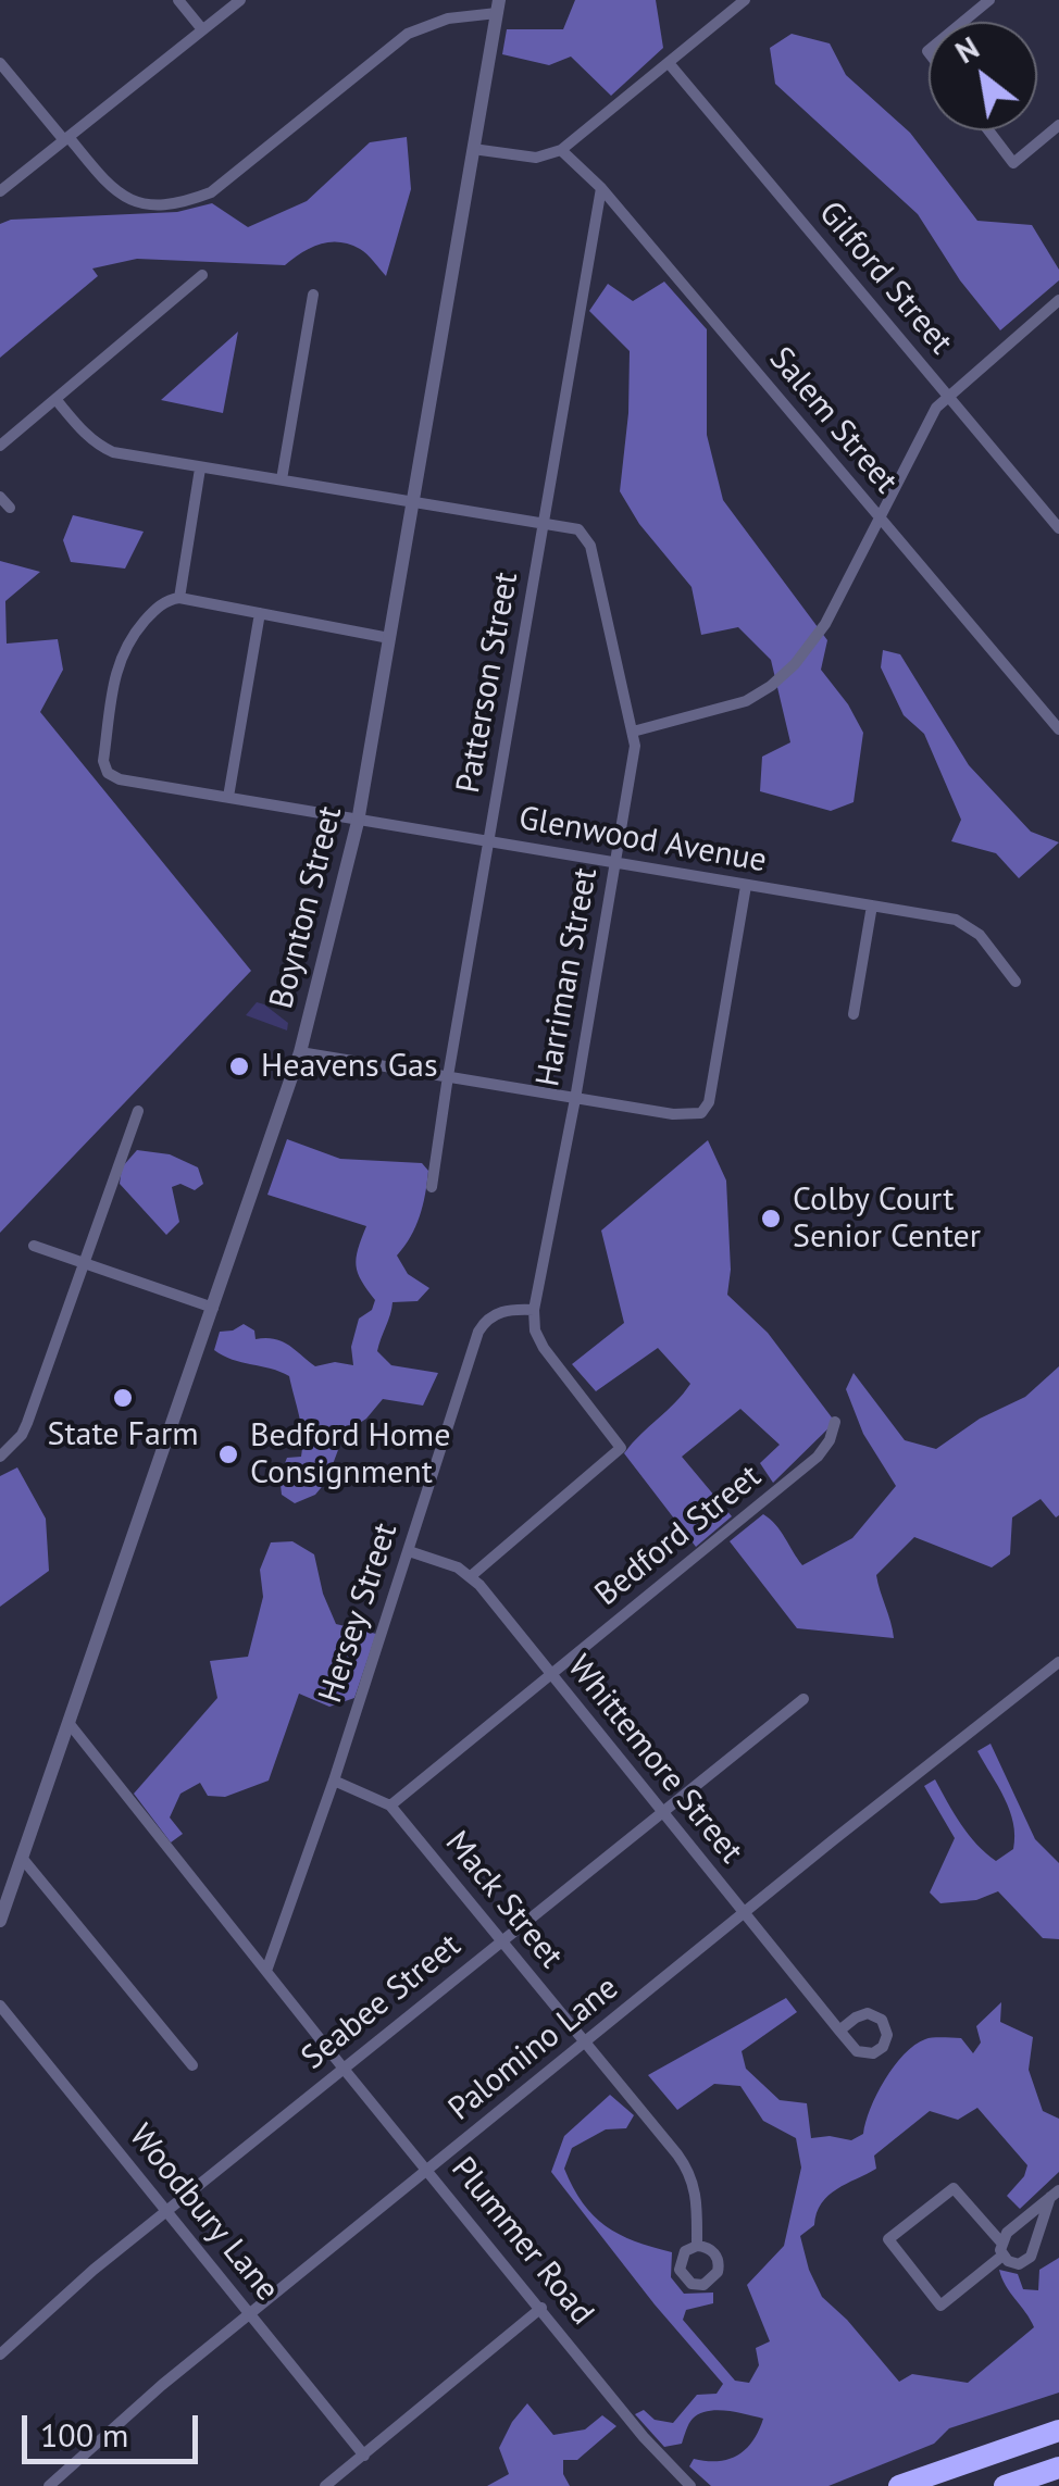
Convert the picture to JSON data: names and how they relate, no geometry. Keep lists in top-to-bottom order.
{
  "streets": {
    "street": [
      "Gilford Street",
      "Salem Street",
      "Patterson Street",
      "Glenwood Avenue",
      "Boynton Street",
      "Harriman Street",
      "Bedford Street",
      "Hersey Street",
      "Whittemore Street",
      "Mack Street",
      "Seabee Street",
      "Palomino Lane",
      "Woodbury Lane",
      "Plummer Road"
    ]
  },
  "crossings": [
    ["Salem Street", "Patterson Street"],
    ["Patterson Street", "Glenwood Avenue"],
    ["Patterson Street", "Harriman Street"],
    ["Glenwood Avenue", "Boynton Street"],
    ["Glenwood Avenue", "Harriman Street"],
    ["Boynton Street", "Plummer Road"],
    ["Harriman Street", "Hersey Street"],
    ["Bedford Street", "Whittemore Street"],
    ["Bedford Street", "Mack Street"],
    ["Hersey Street", "Whittemore Street"],
    ["Hersey Street", "Mack Street"],
    ["Hersey Street", "Plummer Road"],
    ["Whittemore Street", "Seabee Street"],
    ["Whittemore Street", "Palomino Lane"],
    ["Mack Street", "Seabee Street"],
    ["Mack Street", "Palomino Lane"],
    ["Seabee Street", "Woodbury Lane"],
    ["Seabee Street", "Plummer Road"],
    ["Palomino Lane", "Woodbury Lane"],
    ["Palomino Lane", "Plummer Road"]
  ],
  "places": [
    "Heavens Gas",
    "Colby Court Senior Center",
    "State Farm",
    "Bedford Home Consignment"
  ],
  "scale_bar": "100 m",
  "north": "top left"
}
